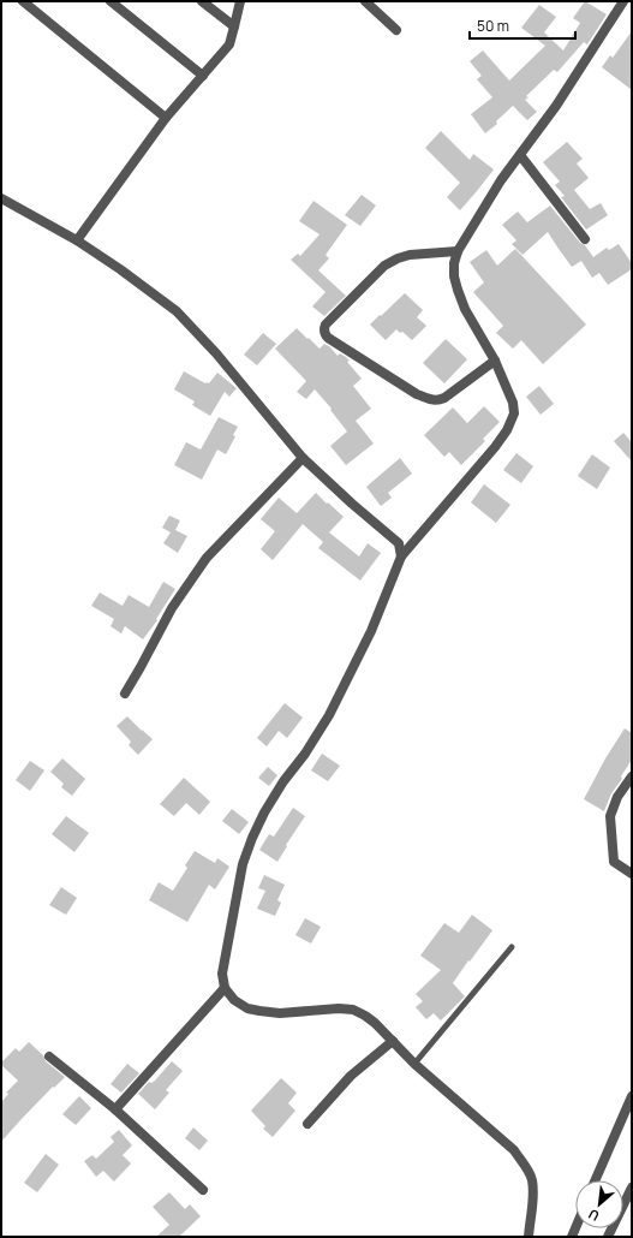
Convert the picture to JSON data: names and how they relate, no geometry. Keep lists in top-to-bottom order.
{
  "scale_bar": "50 m",
  "north": "bottom left"
}
